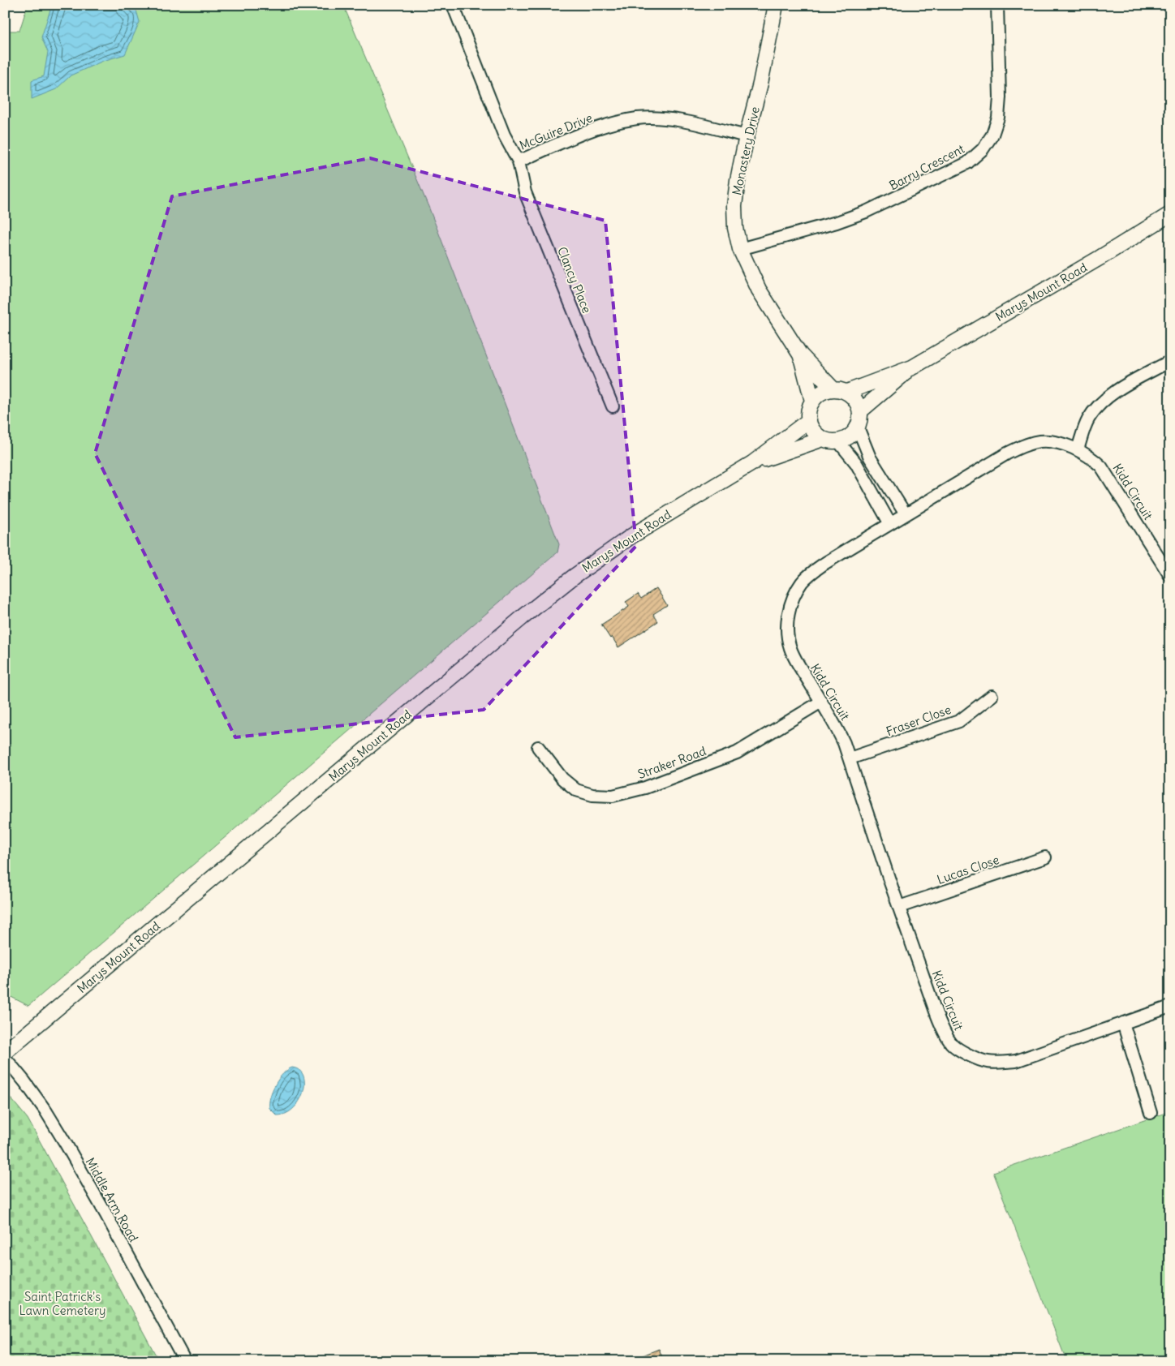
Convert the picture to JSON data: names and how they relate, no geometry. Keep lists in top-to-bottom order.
{
  "streets": {
    "street": [
      "McGuire Drive",
      "Monastery Drive",
      "Barry Crescent",
      "Clancy Place",
      "Marys Mount Road",
      "Kidd Circuit",
      "Fraser Close",
      "Straker Road",
      "Lucas Close",
      "Middle Arm Road"
    ]
  },
  "crossings": [
    ["McGuire Drive", "Monastery Drive"],
    ["McGuire Drive", "Clancy Place"],
    ["Monastery Drive", "Barry Crescent"],
    ["Monastery Drive", "Marys Mount Road"],
    ["Kidd Circuit", "Fraser Close"],
    ["Kidd Circuit", "Straker Road"],
    ["Kidd Circuit", "Lucas Close"]
  ],
  "parks": ["Saint Patrick's Lawn Cemetery"]
}
